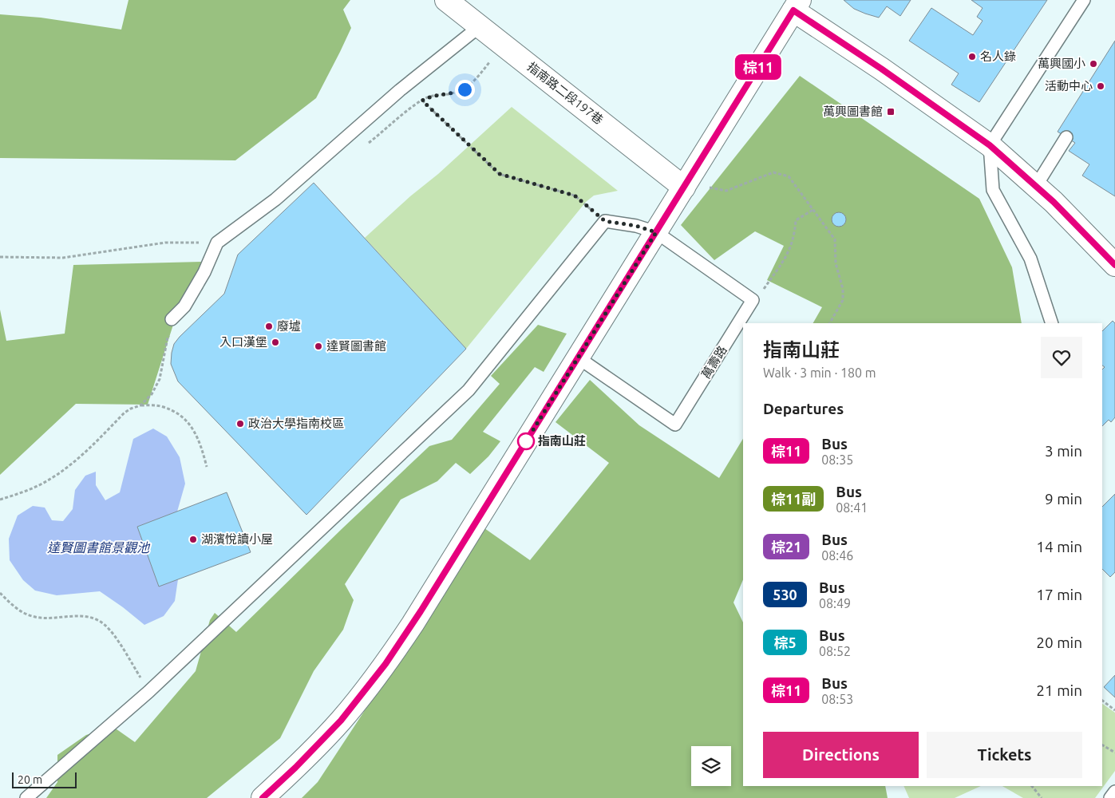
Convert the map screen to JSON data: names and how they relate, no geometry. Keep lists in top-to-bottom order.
{
  "streets": {
    "street": ["指南路二段197巷"],
    "lane": ["萬壽路"]
  },
  "water": ["達賢圖書館景觀池"],
  "places": {
    "other": [
      "名人錄",
      "萬興國小",
      "活動中心",
      "廢墟",
      "入口漢堡",
      "達賢圖書館",
      "政治大學指南校區",
      "指南山莊",
      "湖濱悅讀小屋"
    ],
    "transit": ["萬興圖書館"]
  },
  "lines": ["bus line 棕11"],
  "scale_bar": "20 m",
  "page": {
    "on_map": "棕11",
    "heading": [
      ["指南山莊", "Walk · 3 min · 180 m"],
      "Departures"
    ],
    "list": [
      {
        "mark": "棕11",
        "name": "Bus",
        "note": "08:35",
        "value": "3 min"
      },
      {
        "mark": "棕11副",
        "name": "Bus",
        "note": "08:41",
        "value": "9 min"
      },
      {
        "mark": "棕21",
        "name": "Bus",
        "note": "08:46",
        "value": "14 min"
      },
      {
        "mark": "530",
        "name": "Bus",
        "note": "08:49",
        "value": "17 min"
      },
      {
        "mark": "棕5",
        "name": "Bus",
        "note": "08:52",
        "value": "20 min"
      },
      {
        "mark": "棕11",
        "name": "Bus",
        "note": "08:53",
        "value": "21 min"
      }
    ],
    "buttons": ["Directions", "Tickets"],
    "scale": "20 m"
  }
}
